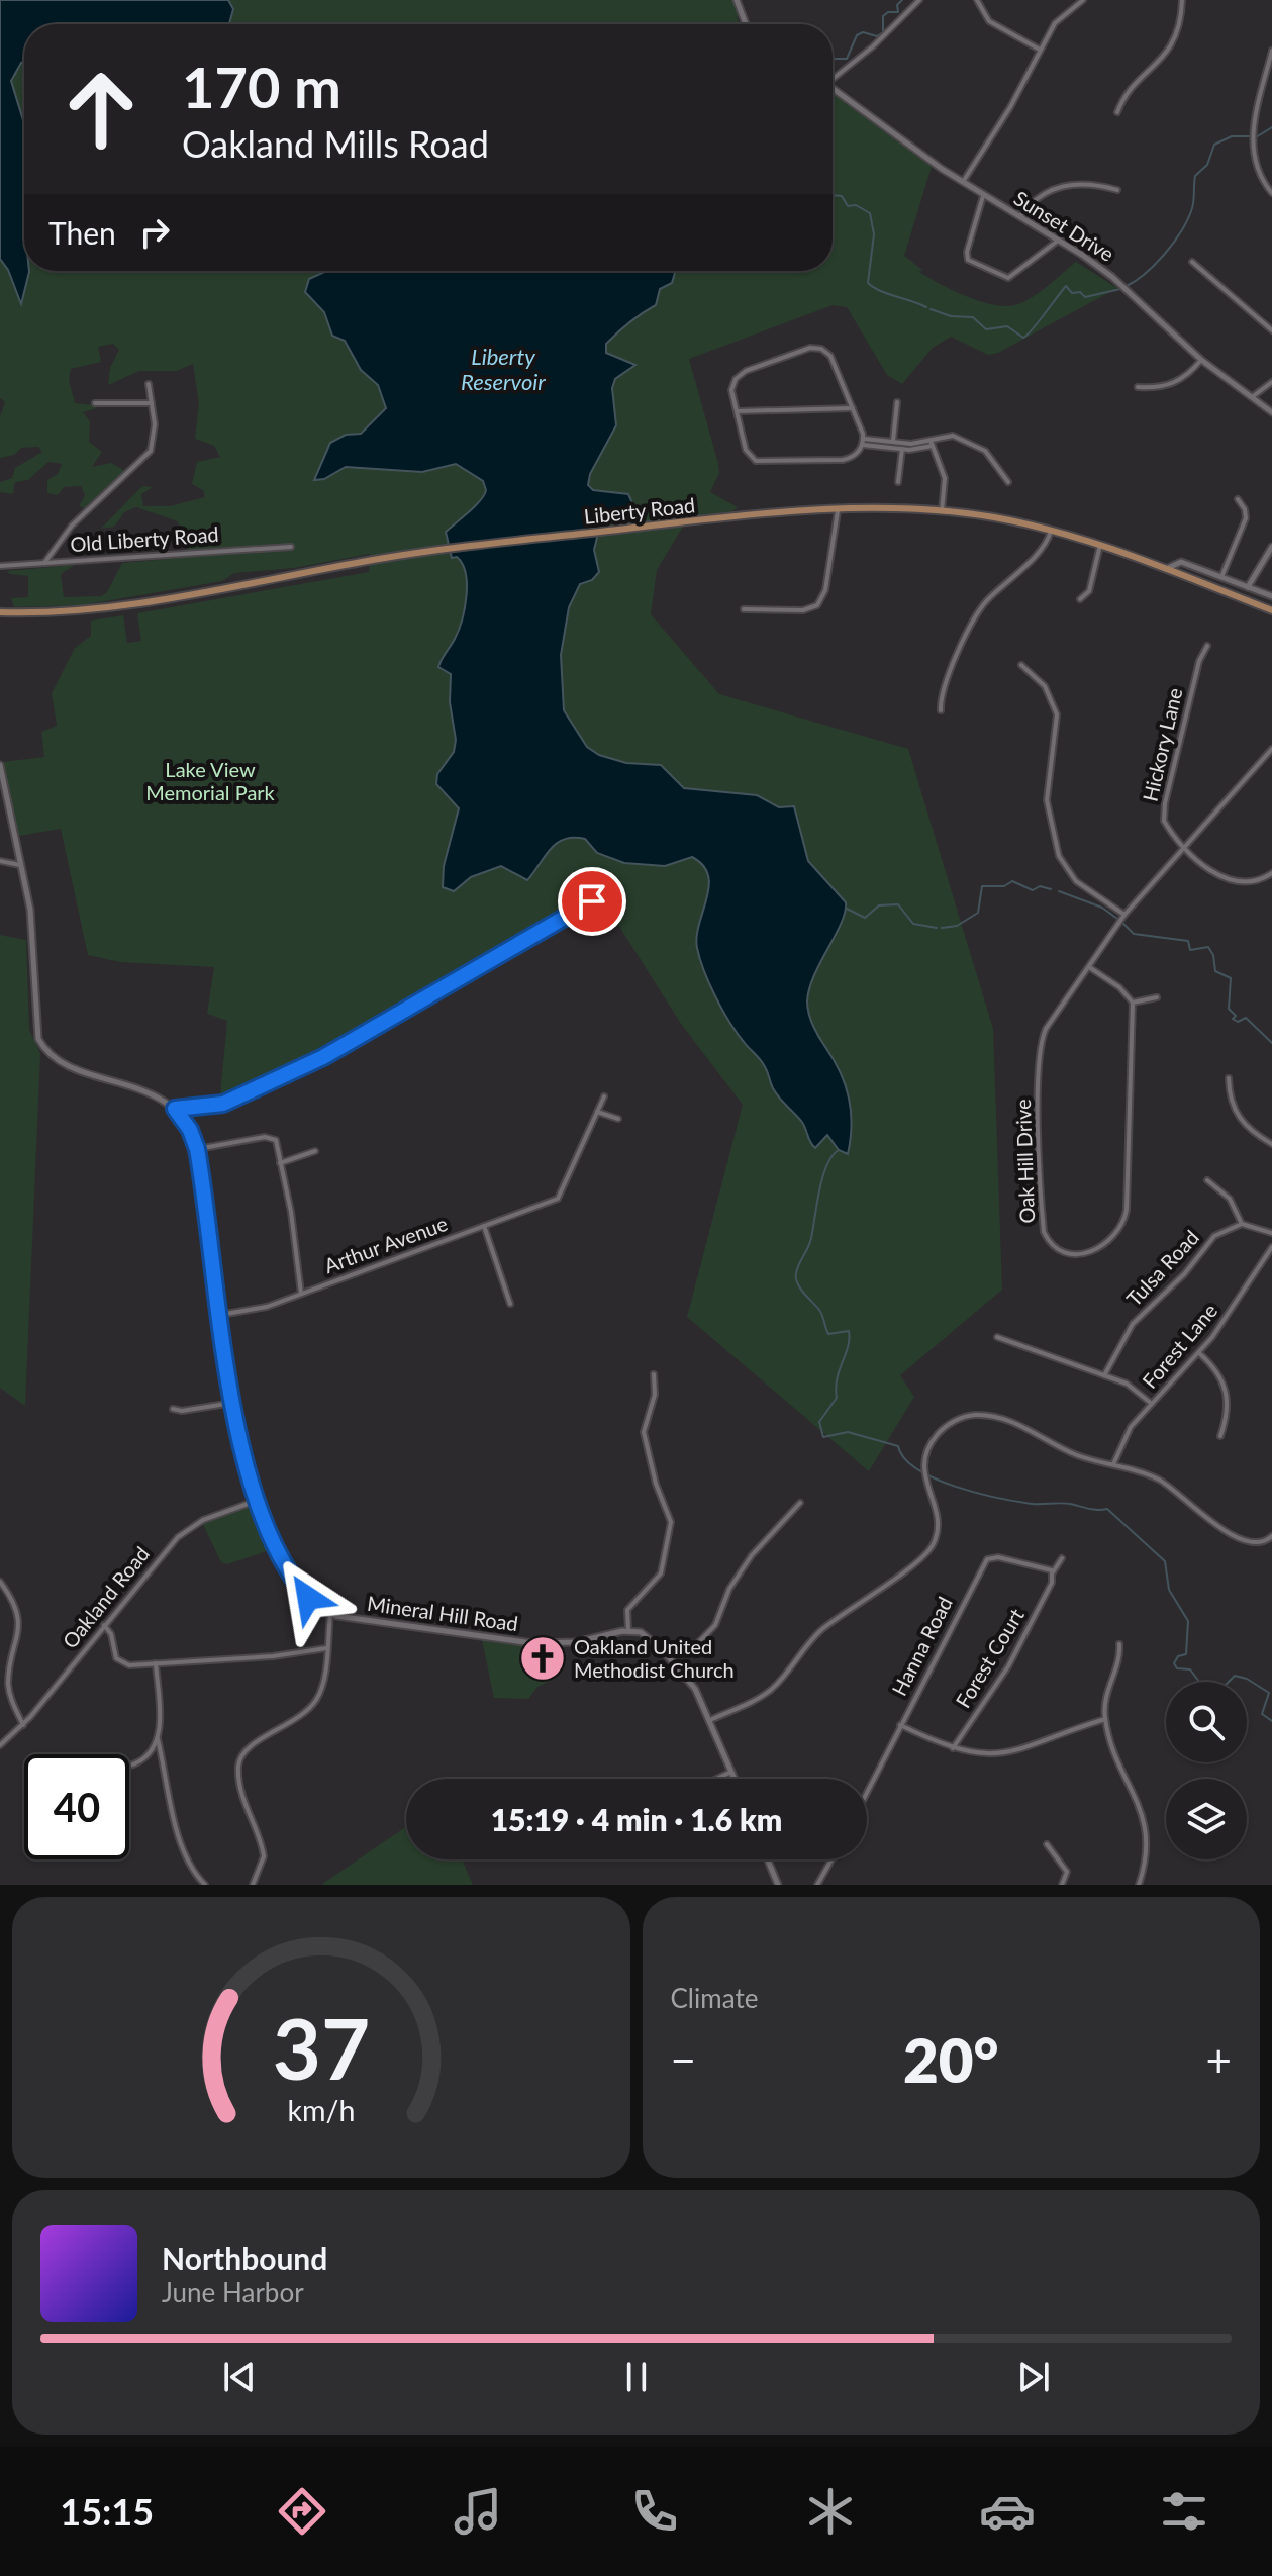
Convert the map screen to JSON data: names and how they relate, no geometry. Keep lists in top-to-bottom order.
{
  "streets": {
    "main road": ["Liberty Road"],
    "street": [
      "Sunset Drive",
      "Old Liberty Road",
      "Hickory Lane",
      "Oak Hill Drive",
      "Arthur Avenue",
      "Tulsa Road",
      "Forest Lane",
      "Oakland Road",
      "Mineral Hill Road",
      "Hanna Road",
      "Forest Court"
    ]
  },
  "crossings": [
    ["Hickory Lane", "Oak Hill Drive"],
    ["Hanna Road", "Forest Court"]
  ],
  "water": ["Liberty Reservoir"],
  "parks": ["Lake View Memorial Park"],
  "places": {
    "church": ["Oakland United Methodist Church"]
  },
  "page": {
    "turn": ["170 m", "Oakland Mills Road"],
    "then": "Then",
    "limit": "40",
    "trip": "15:19 · 4 min · 1.6 km",
    "tile": "Climate",
    "heat": ["−", "20°", "+"],
    "song": ["Northbound", "June Harbor"],
    "tabs": "15:15",
    "gauge": ["37", "km/h"]
  }
}
